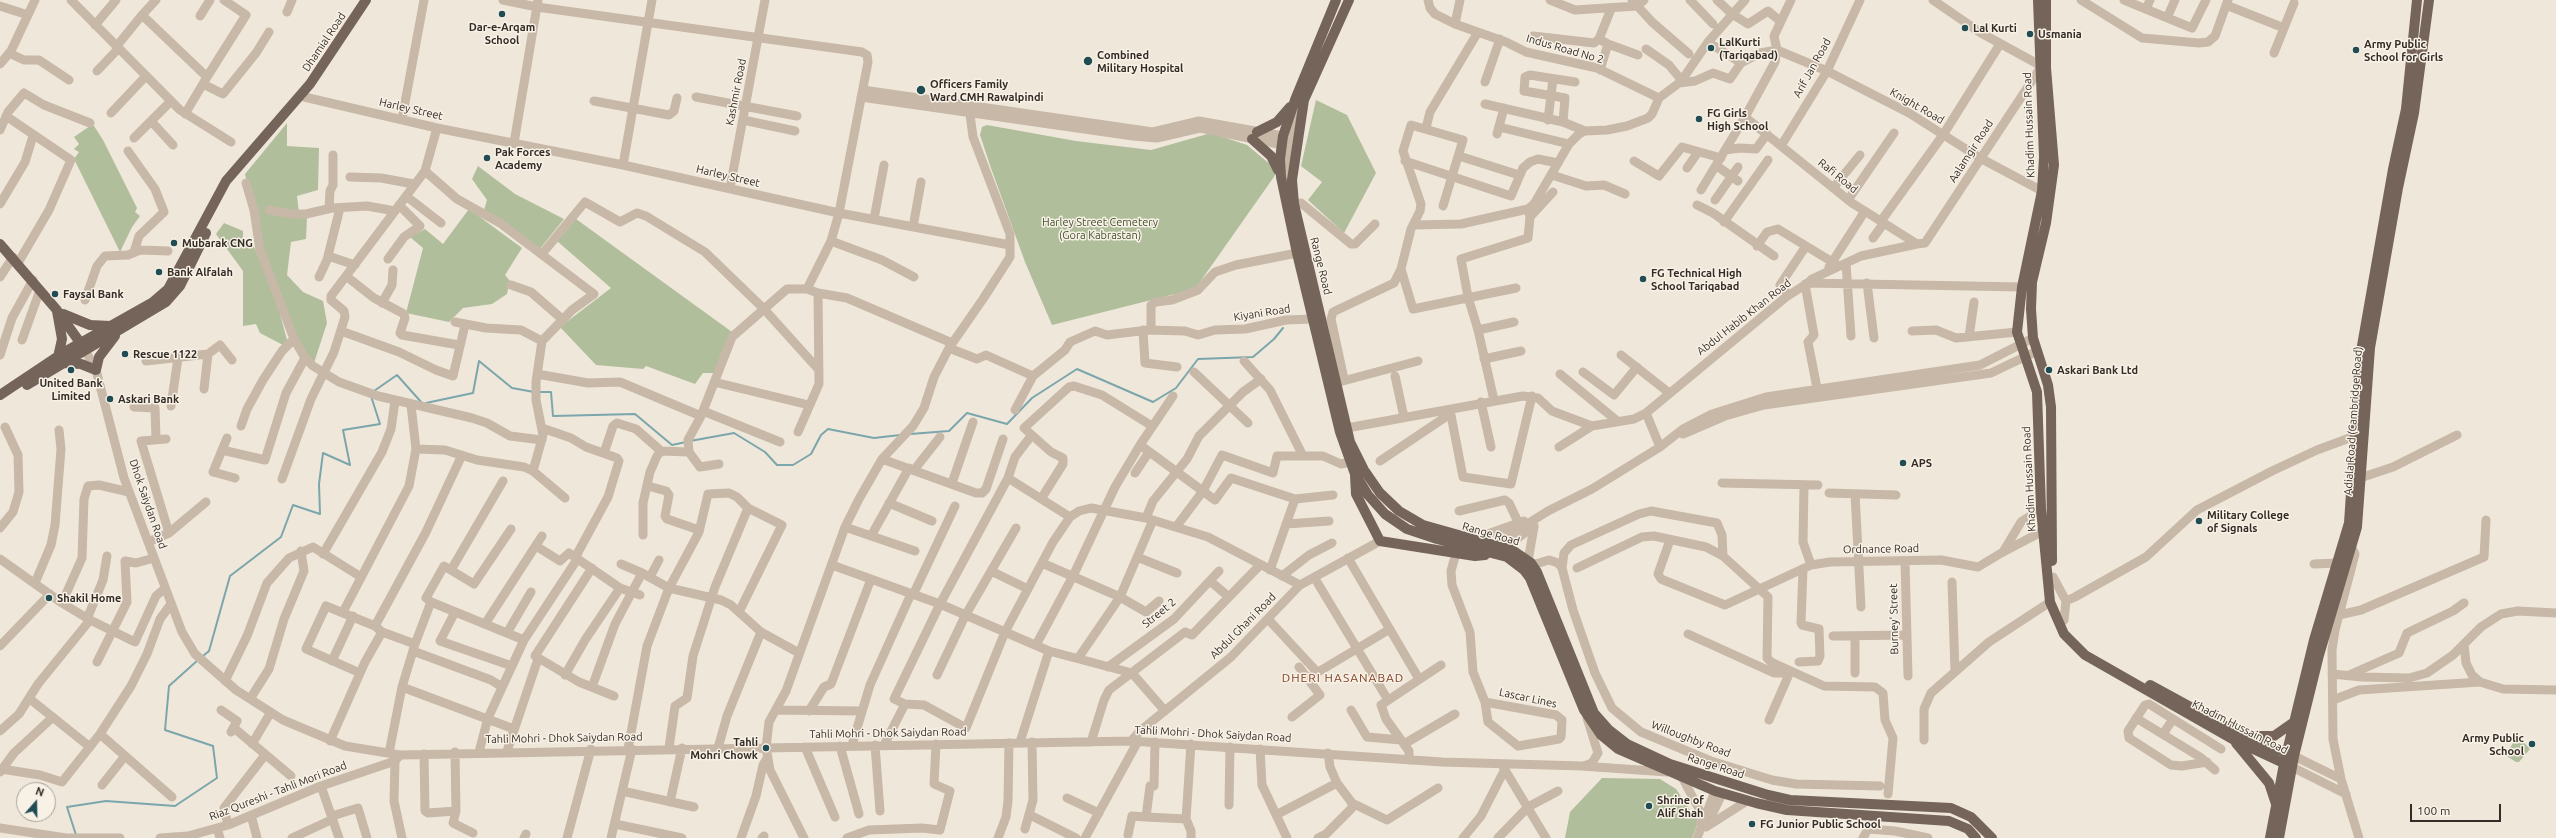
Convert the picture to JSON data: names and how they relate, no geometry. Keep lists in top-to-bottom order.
{
  "streets": {
    "main road": [
      "Dhamial Road",
      "Khadim Hussain Road",
      "Range Road",
      "Adiala Road (Cambridge Road)",
      "Dhok Saiydan Road"
    ],
    "street": [
      "Indus Road No 2",
      "Arif Jan Road",
      "Kashmir Road",
      "Knight Road",
      "Harley Street",
      "Aalamgir Road",
      "Rafi Road",
      "Kiyani Road",
      "Abdul Habib Khan Road",
      "Ordnance Road",
      "Street 2",
      "Burney' Street",
      "Abdul Ghani Road",
      "Lascar Lines",
      "Tahli Mohri - Dhok Saiydan Road",
      "Willoughby Road",
      "Riaz Qureshi - Tahli Mori Road"
    ]
  },
  "crossings": [
    ["Dhamial Road", "Harley Street"],
    ["Dhamial Road", "Dhok Saiydan Road"],
    ["Arif Jan Road", "Knight Road"],
    ["Arif Jan Road", "Rafi Road"],
    ["Kashmir Road", "Harley Street"],
    ["Knight Road", "Khadim Hussain Road"],
    ["Knight Road", "Aalamgir Road"],
    ["Khadim Hussain Road", "Aalamgir Road"],
    ["Khadim Hussain Road", "Abdul Habib Khan Road"],
    ["Khadim Hussain Road", "Adiala Road (Cambridge Road)"],
    ["Khadim Hussain Road", "Ordnance Road"],
    ["Aalamgir Road", "Rafi Road"],
    ["Dhok Saiydan Road", "Tahli Mohri - Dhok Saiydan Road"],
    ["Ordnance Road", "Burney' Street"],
    ["Abdul Ghani Road", "Tahli Mohri - Dhok Saiydan Road"],
    ["Tahli Mohri - Dhok Saiydan Road", "Riaz Qureshi - Tahli Mori Road"]
  ],
  "districts": ["DHERI HASANABAD"],
  "parks": ["Harley Street Cemetery (Gora Kabrastan)"],
  "places": [
    "Dar-e-Arqam School",
    "Lal Kurti",
    "Usmania",
    "LalKurti (Tariqabad)",
    "Army Public School for Girls",
    "Combined Military Hospital",
    "Officers Family Ward CMH Rawalpindi",
    "FG Girls High School",
    "Pak Forces Academy",
    "Mubarak CNG",
    "Bank Alfalah",
    "FG Technical High School Tariqabad",
    "Faysal Bank",
    "Rescue 1122",
    "United Bank Limited",
    "Askari Bank Ltd",
    "Askari Bank",
    "APS",
    "Military College of Signals",
    "Shakil Home",
    "Army Public School",
    "Tahli Mohri Chowk",
    "Shrine of Alif Shah",
    "FG Junior Public School"
  ],
  "scale_bar": "100 m",
  "north": "top"
}
